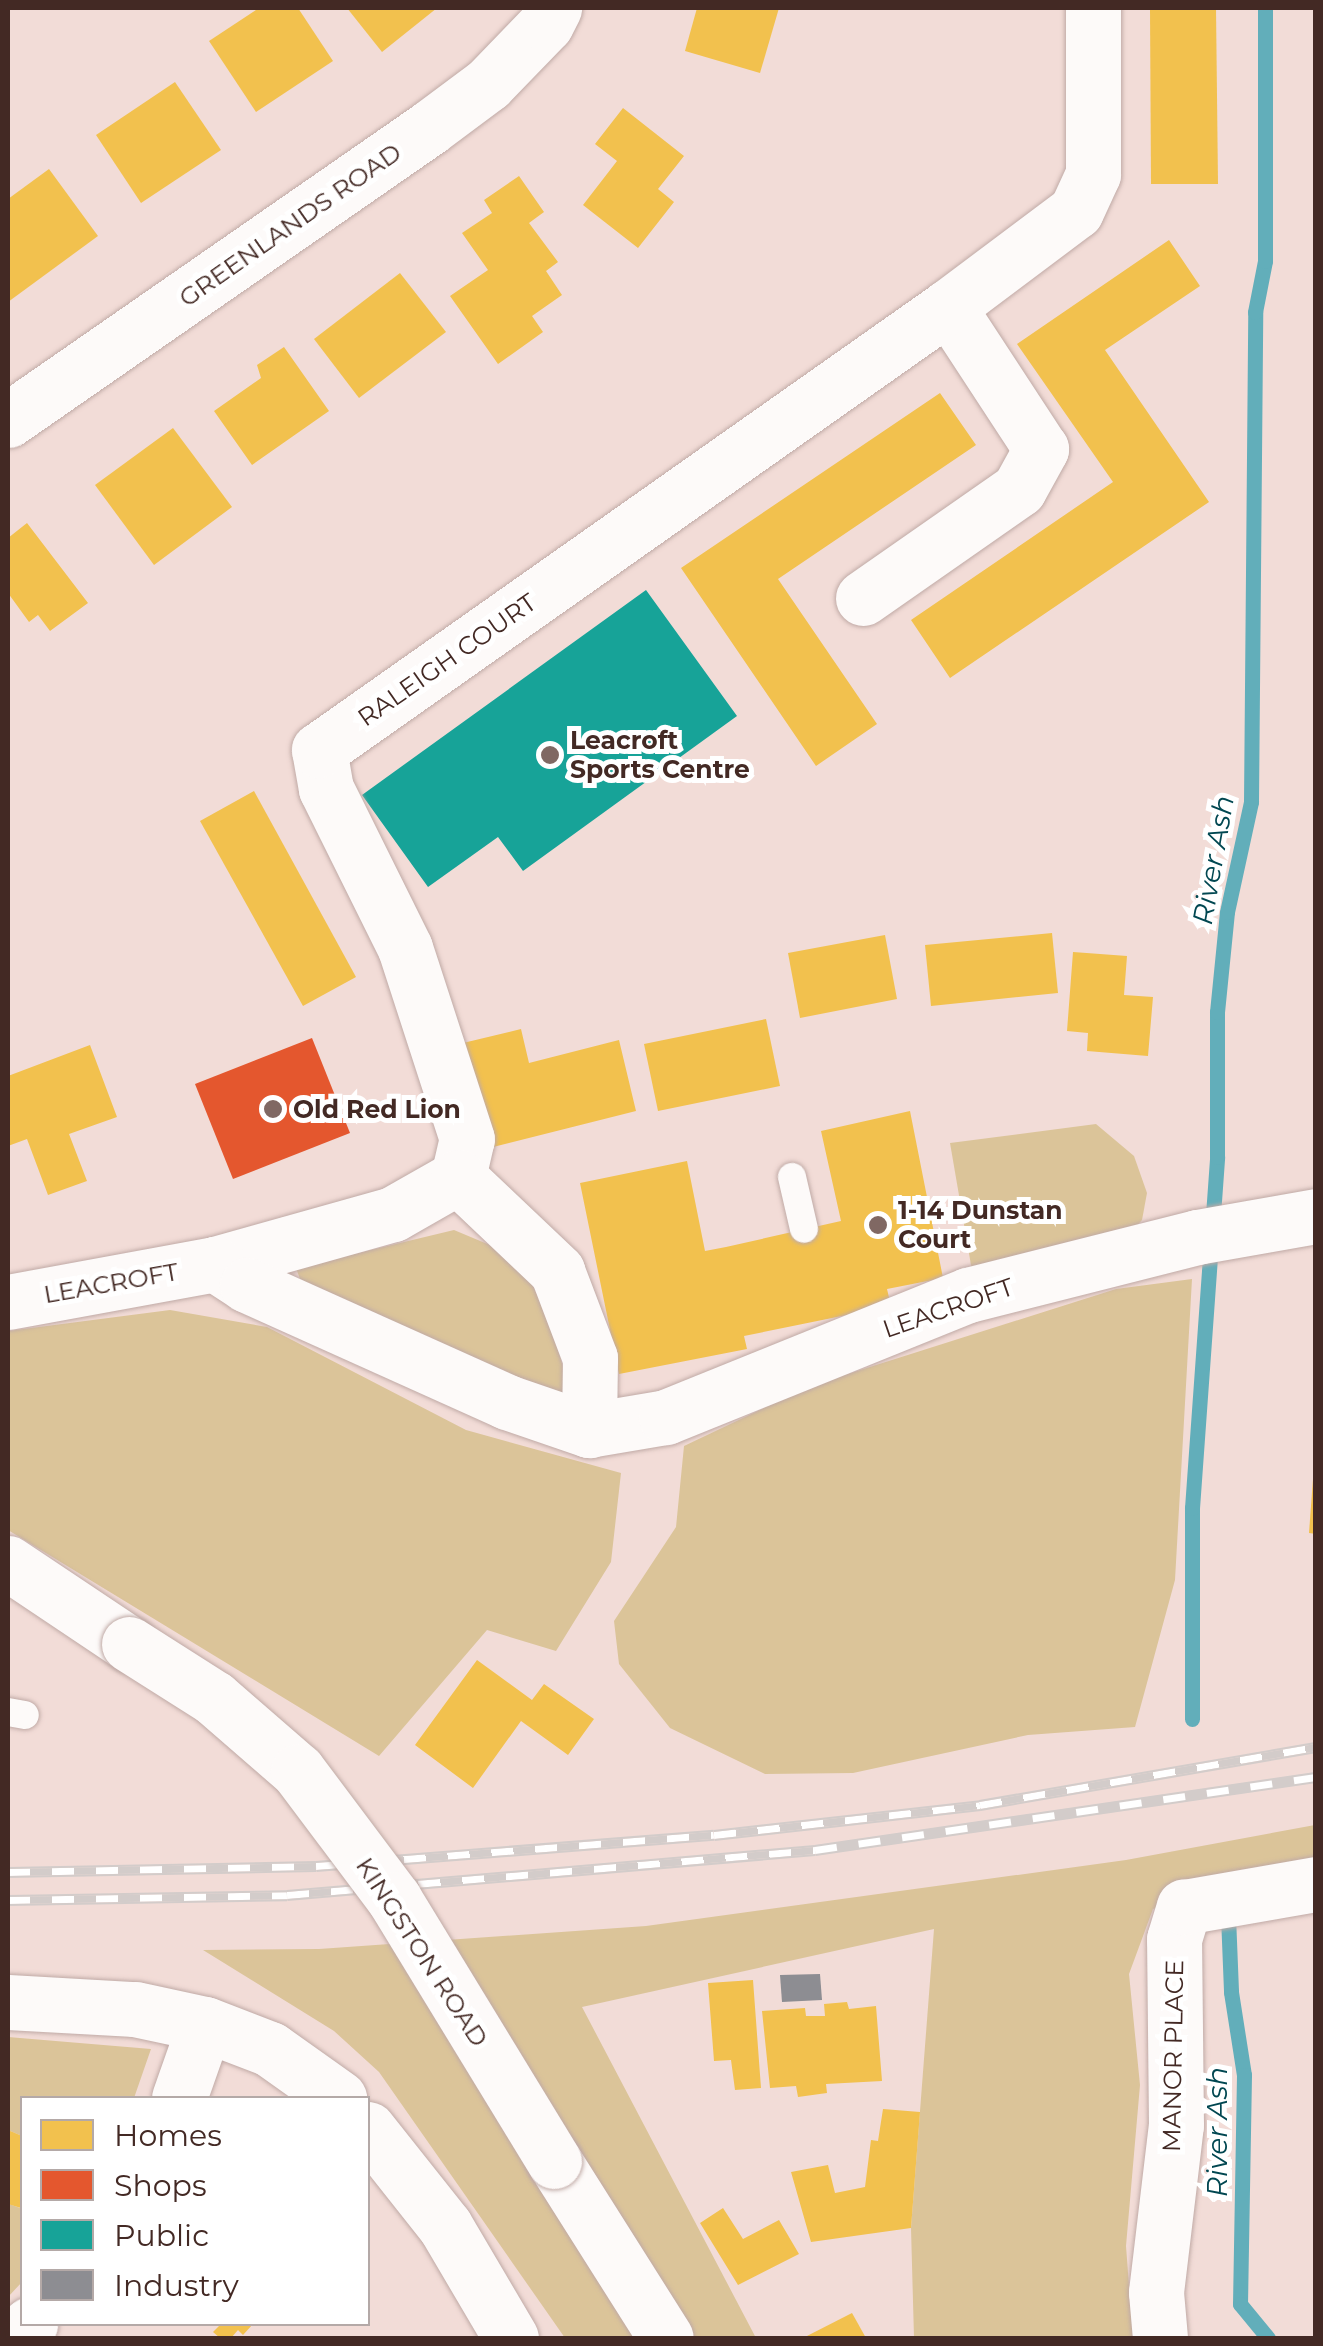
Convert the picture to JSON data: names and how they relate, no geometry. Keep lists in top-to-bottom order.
{
  "streets": {
    "street": [
      "GREENLANDS ROAD",
      "RALEIGH COURT",
      "LEACROFT",
      "KINGSTON ROAD",
      "MANOR PLACE"
    ]
  },
  "crossings": [
    ["RALEIGH COURT", "LEACROFT"]
  ],
  "water": ["River Ash"],
  "places": ["Leacroft Sports Centre", "Old Red Lion", "1-14 Dunstan Court"],
  "legend": [
    "Homes",
    "Shops",
    "Public",
    "Industry"
  ]
}
